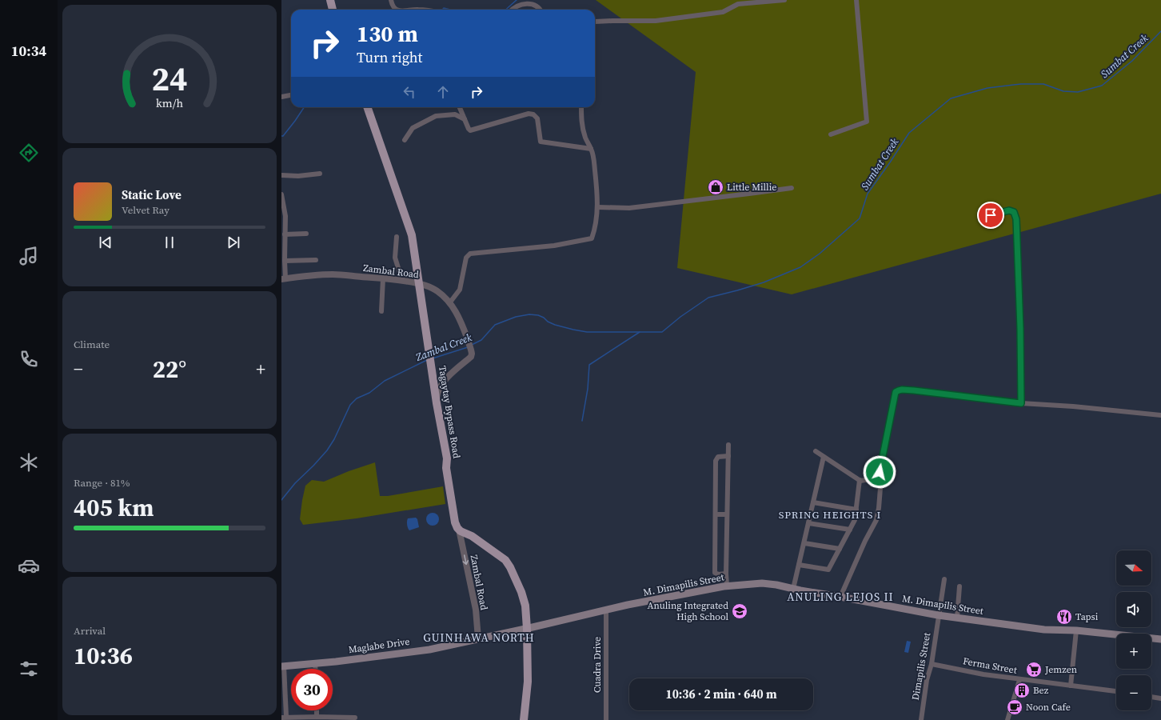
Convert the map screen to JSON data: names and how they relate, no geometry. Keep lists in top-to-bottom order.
{
  "streets": {
    "main road": ["Tagaytay Bypass Road", "M. Dimapilis Street", "Maglabe Drive"],
    "street": [
      "Zambal Road",
      "Cuadra Drive",
      "Ferma Street",
      "Dimapilis Street"
    ]
  },
  "crossings": [
    ["Zambal Road", "Tagaytay Bypass Road"],
    ["Zambal Road", "Maglabe Drive"],
    ["M. Dimapilis Street", "Maglabe Drive"],
    ["M. Dimapilis Street", "Dimapilis Street"],
    ["Maglabe Drive", "Cuadra Drive"],
    ["Ferma Street", "Dimapilis Street"]
  ],
  "districts": ["SPRING HEIGHTS I", "ANULING LEJOS II", "GUINHAWA NORTH"],
  "water": ["Sumbat Creek", "Zambal Creek"],
  "places": {
    "shop": ["Little Millie"],
    "school or university": ["Anuling Integrated High School"],
    "restaurant": ["Tapsi"],
    "supermarket": ["Jemzen"],
    "building": ["Bez"],
    "cafe": ["Noon Cafe"]
  },
  "north": "right",
  "page": {
    "tabs": "10:34",
    "turn": ["130 m", "Turn right"],
    "song": ["Static Love", "Velvet Ray"],
    "tile": [
      "Climate",
      ["Range · 81%", "405 km"],
      ["Arrival", "10:36"]
    ],
    "heat": ["−", "22°", "+"],
    "map_buttons": ["+", "−"],
    "limit": "30",
    "trip": "10:36 · 2 min · 640 m",
    "gauge": ["24", "km/h"]
  }
}
